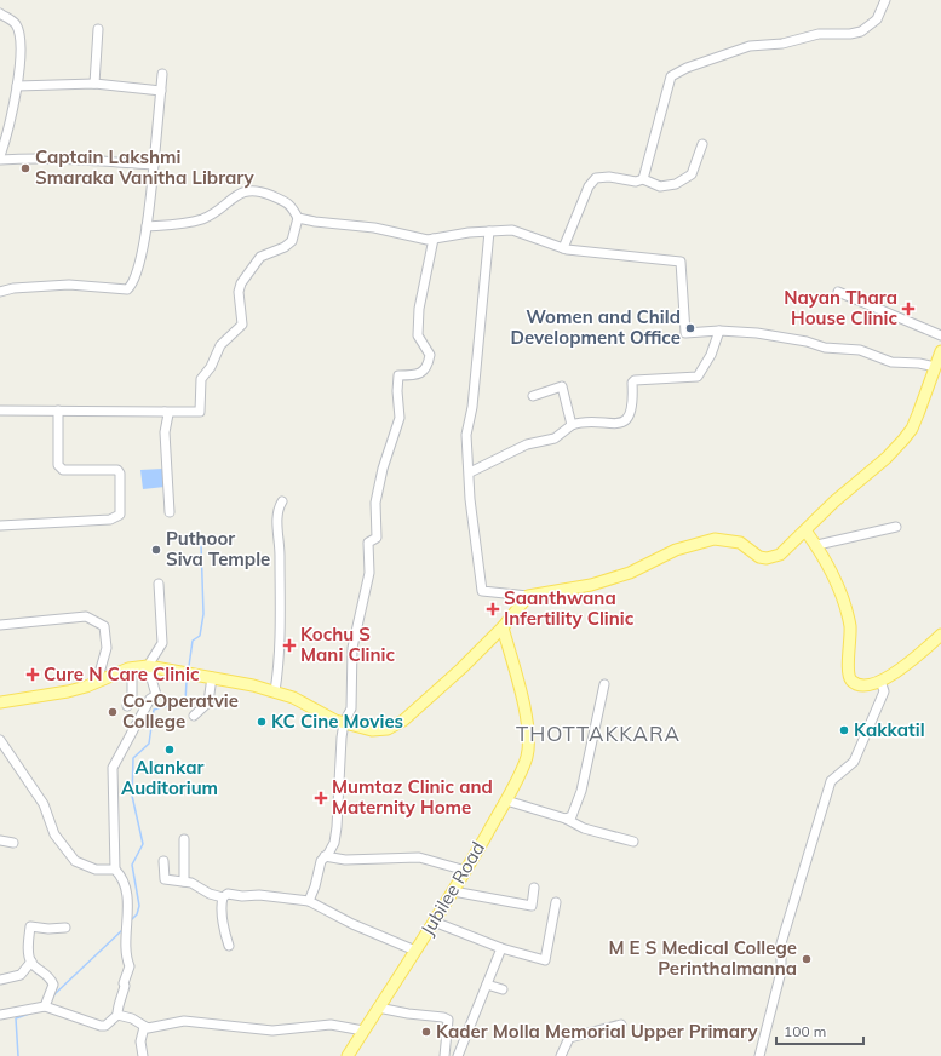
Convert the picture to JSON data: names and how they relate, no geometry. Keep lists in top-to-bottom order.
{
  "streets": {
    "main road": ["Jubilee Road"]
  },
  "districts": ["THOTTAKKARA"],
  "places": {
    "other": [
      "Captain Lakshmi Smaraka Vanitha Library",
      "Women and Child Development Office",
      "Puthoor Siva Temple",
      "Co-Operatvie College",
      "KC Cine Movies",
      "Kakkatil",
      "Alankar Auditorium",
      "M E S Medical College Perinthalmanna",
      "Kader Molla Memorial Upper Primary"
    ],
    "health": [
      "Nayan Thara House Clinic",
      "Saanthwana Infertility Clinic",
      "Kochu S Mani Clinic",
      "Cure N Care Clinic",
      "Mumtaz Clinic and Maternity Home"
    ]
  },
  "scale_bar": "100 m"
}
